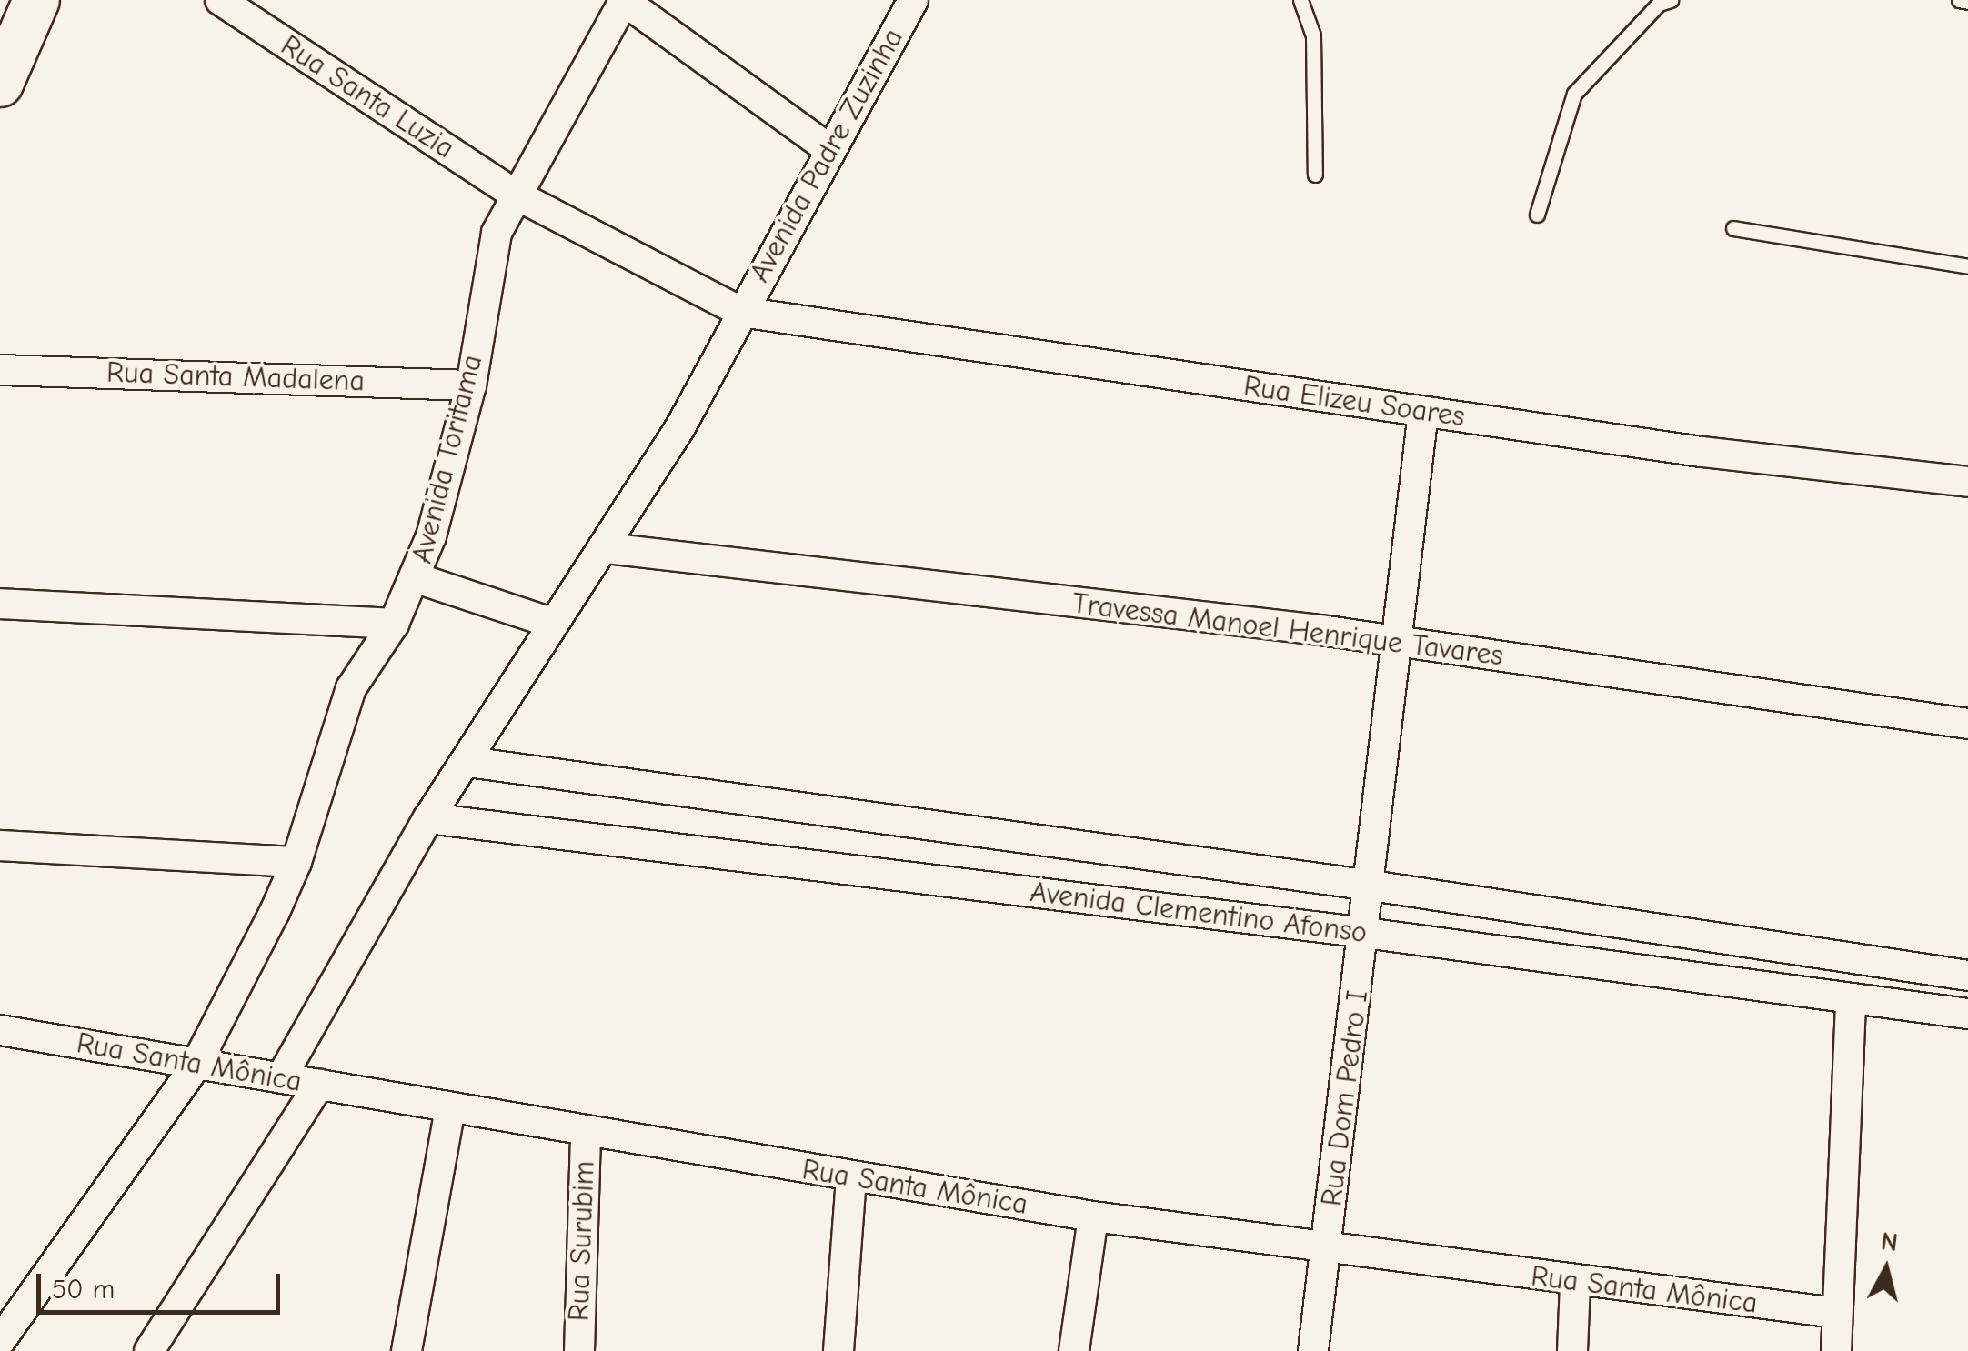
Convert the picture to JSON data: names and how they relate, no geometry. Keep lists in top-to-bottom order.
{
  "streets": {
    "street": [
      "Rua Santa Luzia",
      "Avenida Padre Zuzinha",
      "Rua Santa Madalena",
      "Rua Elizeu Soares",
      "Avenida Toritama",
      "Travessa Manoel Henrique Tavares",
      "Avenida Clementino Afonso",
      "Rua Santa Mônica",
      "Rua Dom Pedro I",
      "Rua Surubim"
    ]
  },
  "crossings": [
    ["Rua Santa Luzia", "Avenida Padre Zuzinha"],
    ["Rua Santa Luzia", "Rua Elizeu Soares"],
    ["Rua Santa Luzia", "Avenida Toritama"],
    ["Avenida Padre Zuzinha", "Rua Elizeu Soares"],
    ["Rua Santa Madalena", "Avenida Toritama"],
    ["Rua Elizeu Soares", "Rua Dom Pedro I"],
    ["Avenida Toritama", "Rua Santa Mônica"],
    ["Travessa Manoel Henrique Tavares", "Rua Dom Pedro I"],
    ["Avenida Clementino Afonso", "Rua Dom Pedro I"],
    ["Rua Santa Mônica", "Rua Dom Pedro I"],
    ["Rua Santa Mônica", "Rua Surubim"]
  ],
  "scale_bar": "50 m",
  "north": "top"
}
